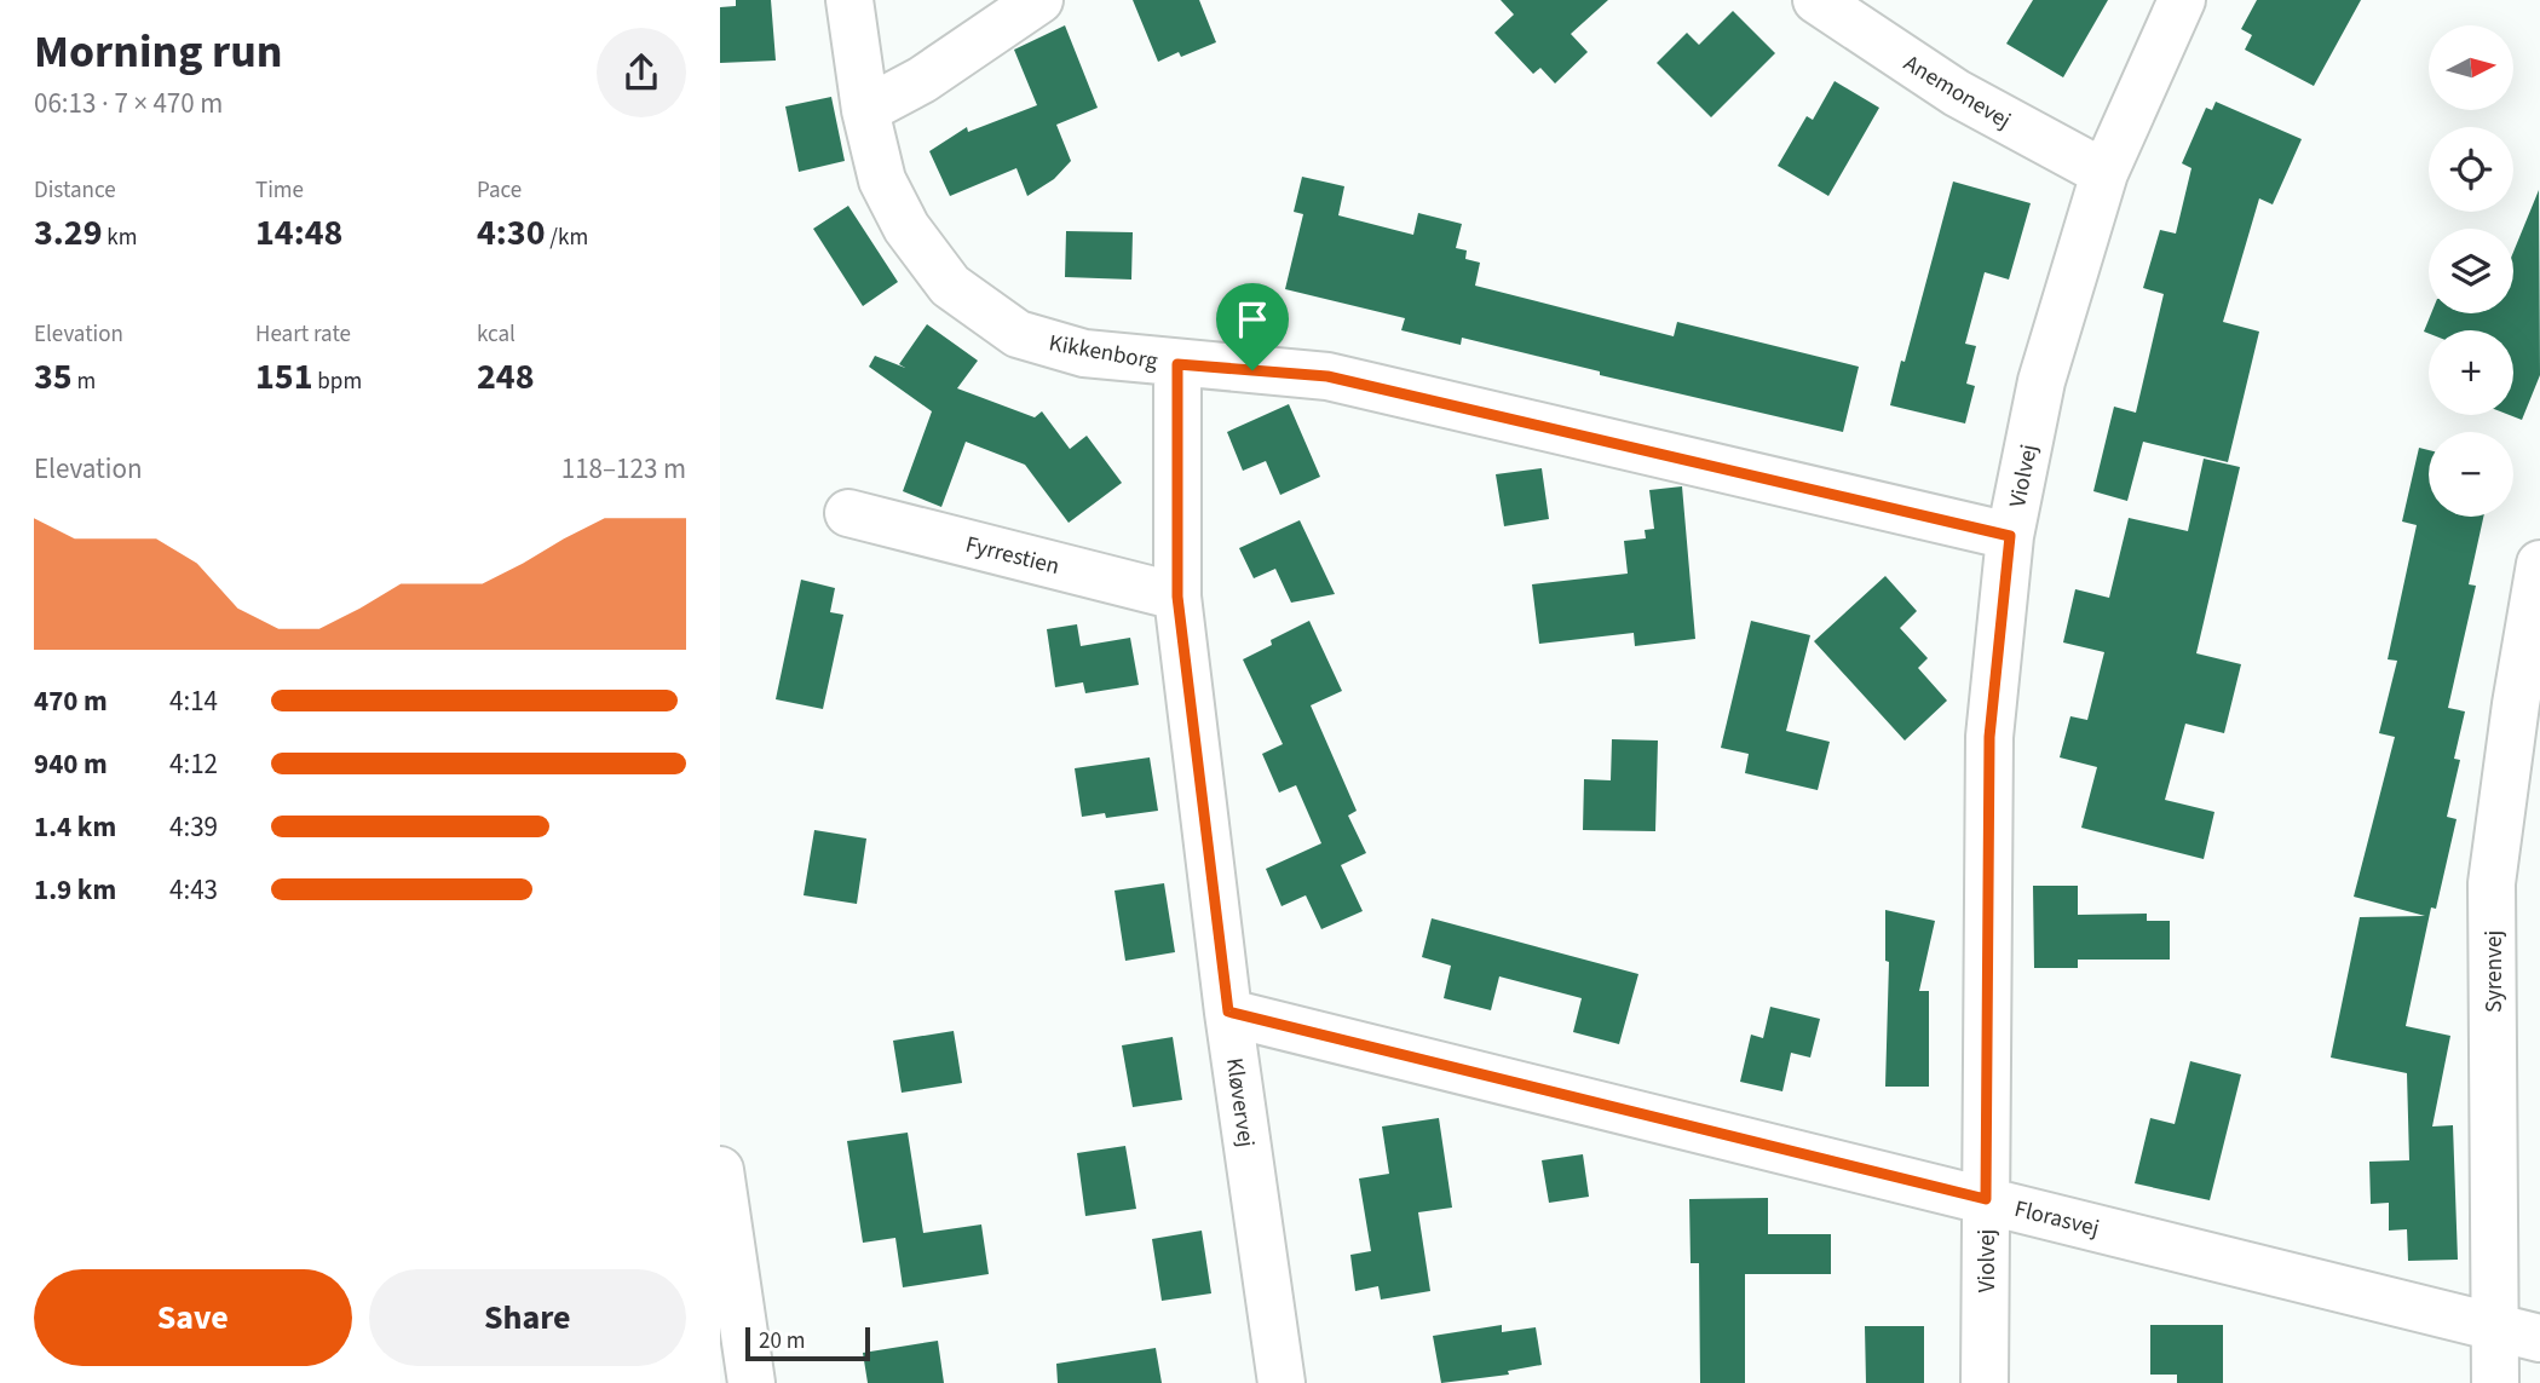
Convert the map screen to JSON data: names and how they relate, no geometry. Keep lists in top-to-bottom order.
{
  "streets": {
    "street": [
      "Anemonevej",
      "Kikkenborg",
      "Violvej",
      "Fyrrestien",
      "Syrenvej",
      "Kløvervej",
      "Florasvej"
    ]
  },
  "crossings": [
    ["Anemonevej", "Violvej"],
    ["Kikkenborg", "Violvej"],
    ["Kikkenborg", "Kløvervej"],
    ["Violvej", "Florasvej"],
    ["Fyrrestien", "Kløvervej"],
    ["Syrenvej", "Florasvej"],
    ["Kløvervej", "Florasvej"]
  ],
  "scale_bar": "20 m",
  "north": "right",
  "page": {
    "heading": ["Morning run", "06:13 · 7 × 470 m"],
    "map_buttons": ["+", "−"],
    "stats": [
      ["Distance", "3.29 km"],
      ["Time", "14:48"],
      ["Pace", "4:30 /km"],
      ["Elevation", "35 m"],
      ["Heart rate", "151 bpm"],
      ["kcal", "248"]
    ],
    "chart": ["Elevation", "118–123 m"],
    "list": [
      {
        "name": "470 m",
        "note": "4:14"
      },
      {
        "name": "940 m",
        "note": "4:12"
      },
      {
        "name": "1.4 km",
        "note": "4:39"
      },
      {
        "name": "1.9 km",
        "note": "4:43"
      }
    ],
    "buttons": ["Save", "Share"],
    "scale": "20 m"
  }
}
